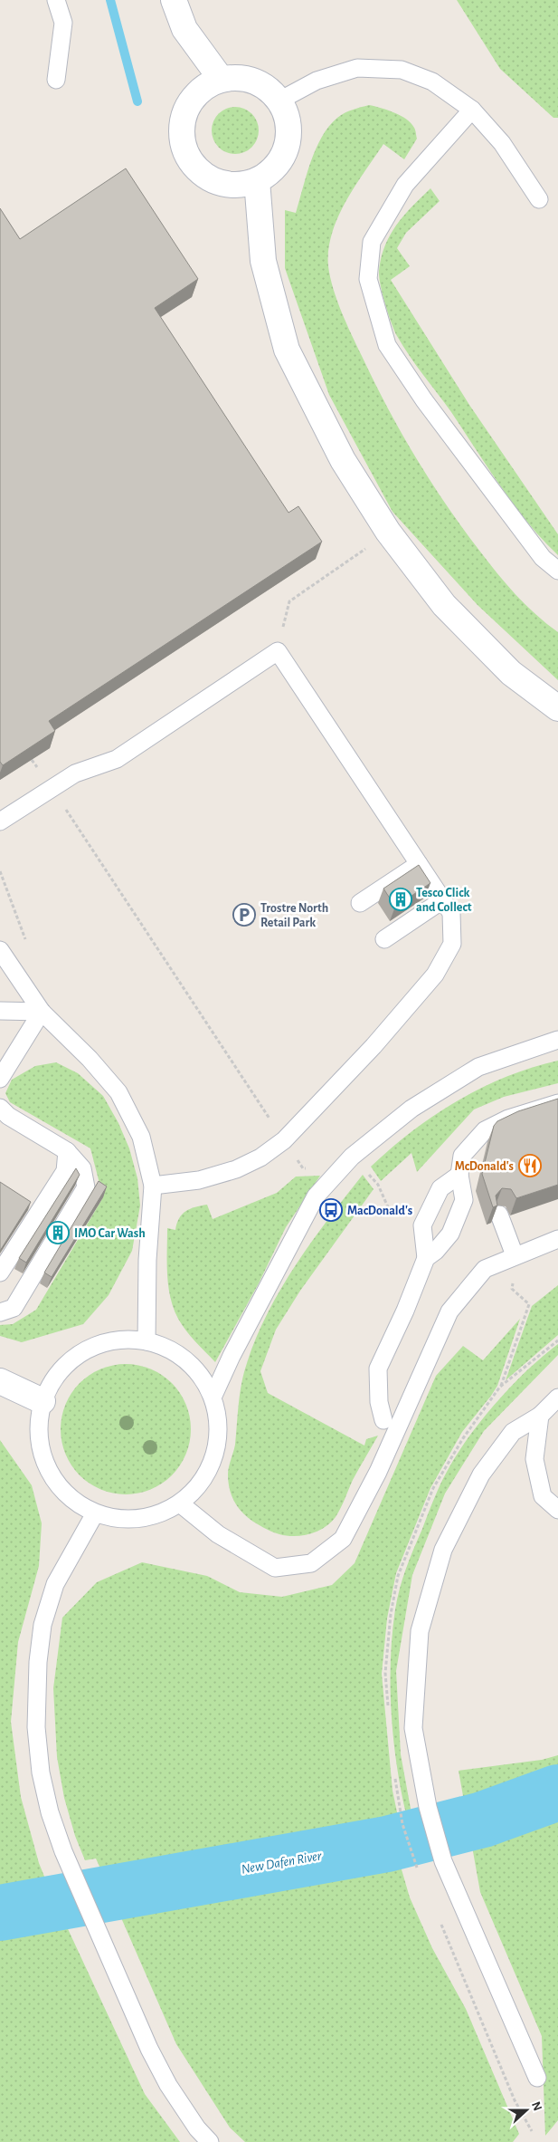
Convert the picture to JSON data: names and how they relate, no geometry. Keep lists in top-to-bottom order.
{
  "water": ["New Dafen River"],
  "places": {
    "building": ["Tesco Click and Collect", "IMO Car Wash"],
    "parking": ["Trostre North Retail Park"],
    "restaurant": ["McDonald's"],
    "bus stop": ["MacDonald's"]
  },
  "north": "right"
}
